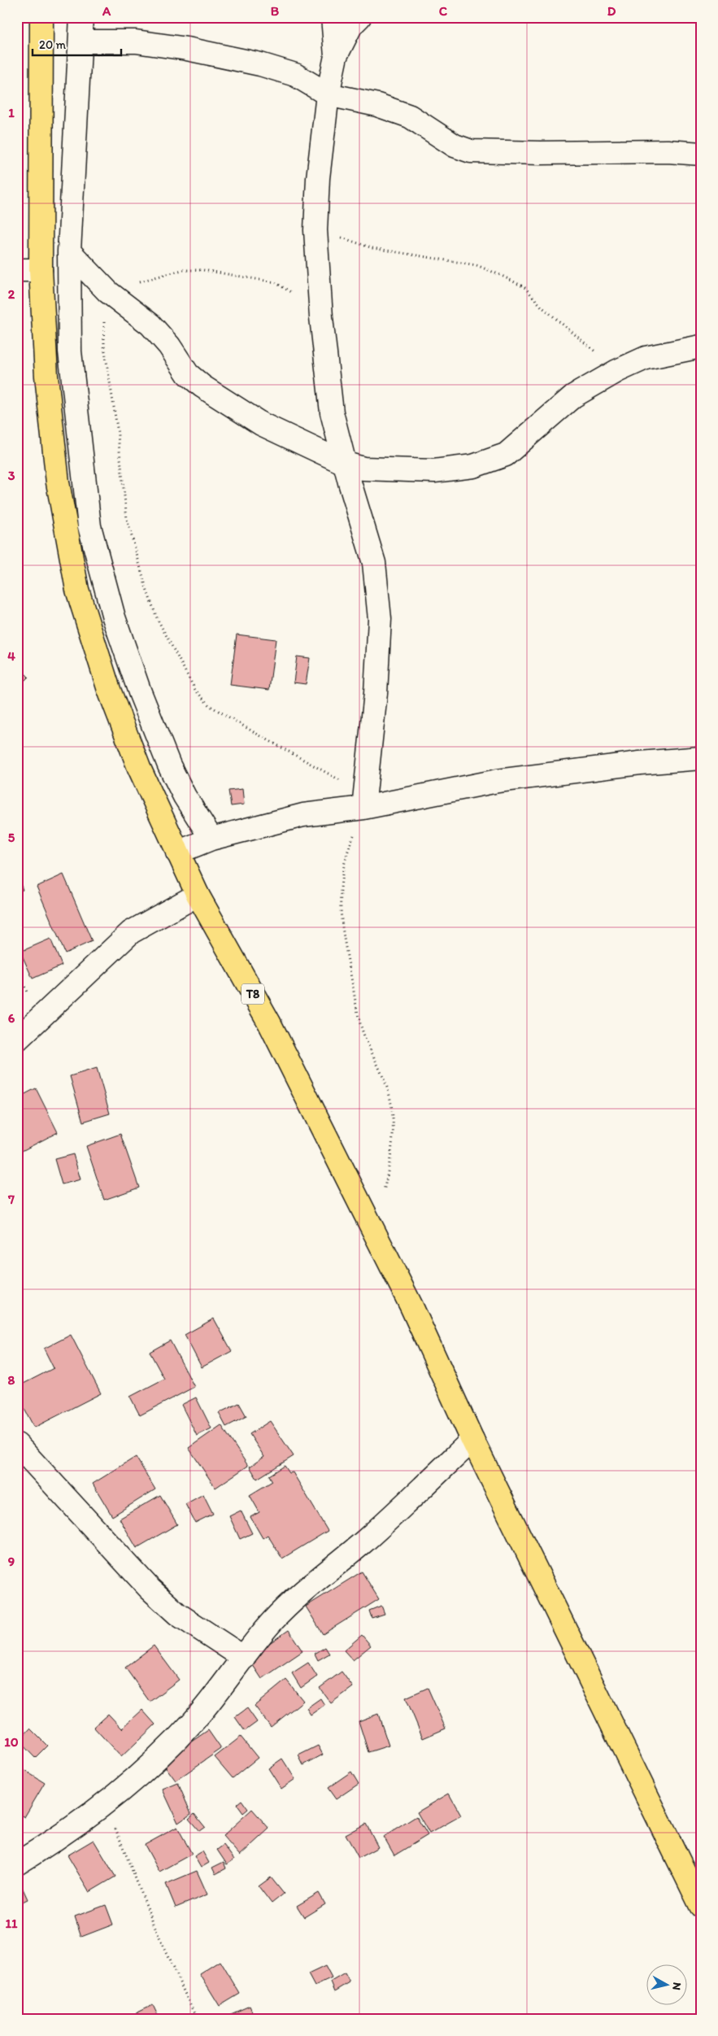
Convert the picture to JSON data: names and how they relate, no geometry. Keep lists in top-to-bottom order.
{
  "streets": {
    "highway": ["T8"]
  },
  "scale_bar": "20 m",
  "north": "right",
  "grid": {
    "columns": [
      "A",
      "B",
      "C",
      "D"
    ],
    "rows": [
      "1",
      "2",
      "3",
      "4",
      "5",
      "6",
      "7",
      "8",
      "9",
      "10",
      "11"
    ]
  }
}
